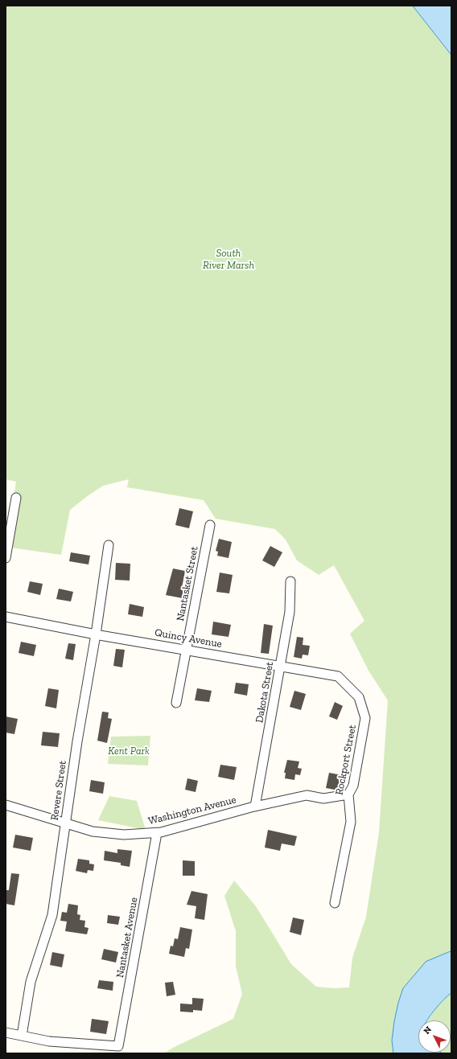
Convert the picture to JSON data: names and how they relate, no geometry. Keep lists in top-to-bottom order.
{
  "streets": {
    "street": [
      "Nantasket Street",
      "Quincy Avenue",
      "Dakota Street",
      "Rockport Street",
      "Revere Street",
      "Washington Avenue",
      "Nantasket Avenue"
    ]
  },
  "crossings": [
    ["Nantasket Street", "Quincy Avenue"],
    ["Quincy Avenue", "Dakota Street"],
    ["Quincy Avenue", "Rockport Street"],
    ["Quincy Avenue", "Revere Street"],
    ["Dakota Street", "Washington Avenue"],
    ["Rockport Street", "Washington Avenue"],
    ["Revere Street", "Washington Avenue"],
    ["Revere Street", "Nantasket Avenue"],
    ["Washington Avenue", "Nantasket Avenue"]
  ],
  "parks": ["South River Marsh", "Kent Park"],
  "north": "top left"
}
